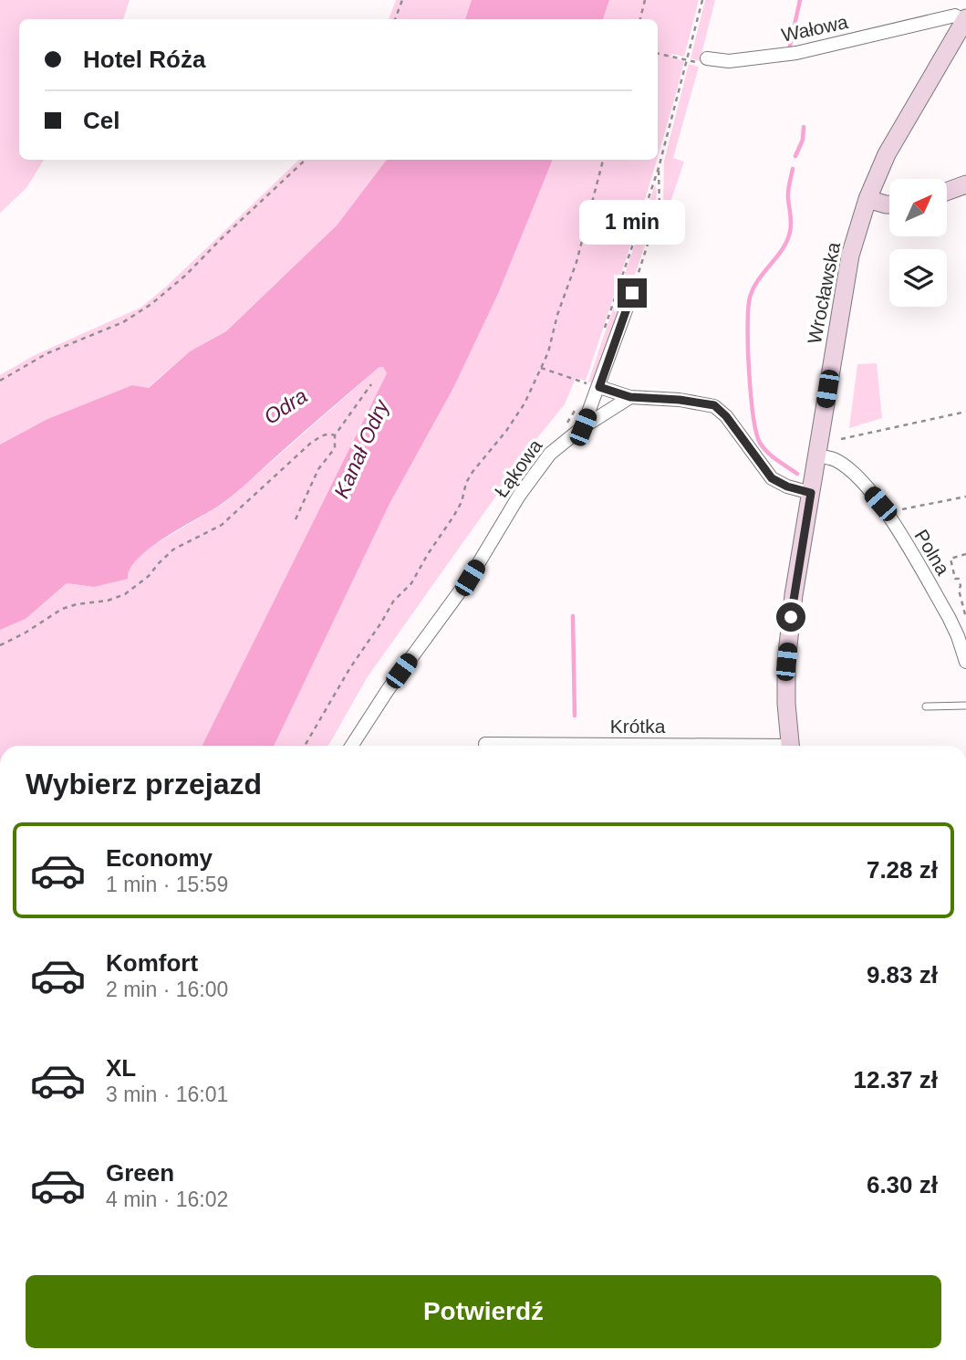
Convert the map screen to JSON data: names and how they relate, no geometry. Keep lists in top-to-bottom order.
{
  "streets": {
    "main road": ["Wrocławska"],
    "street": [
      "Wałowa",
      "Łąkowa",
      "Polna",
      "Krótka"
    ]
  },
  "crossings": [
    ["Wałowa", "Wrocławska"],
    ["Wrocławska", "Polna"]
  ],
  "water": ["Odra", "Kanał Odry"],
  "north": "top right",
  "page": {
    "banner": ["Hotel Róża", "Cel"],
    "bubble": "1 min",
    "heading": "Wybierz przejazd",
    "list": [
      {
        "name": "Economy",
        "note": "1 min · 15:59",
        "value": "7.28 zł"
      },
      {
        "name": "Komfort",
        "note": "2 min · 16:00",
        "value": "9.83 zł"
      },
      {
        "name": "XL",
        "note": "3 min · 16:01",
        "value": "12.37 zł"
      },
      {
        "name": "Green",
        "note": "4 min · 16:02",
        "value": "6.30 zł"
      }
    ],
    "buttons": "Potwierdź"
  }
}
